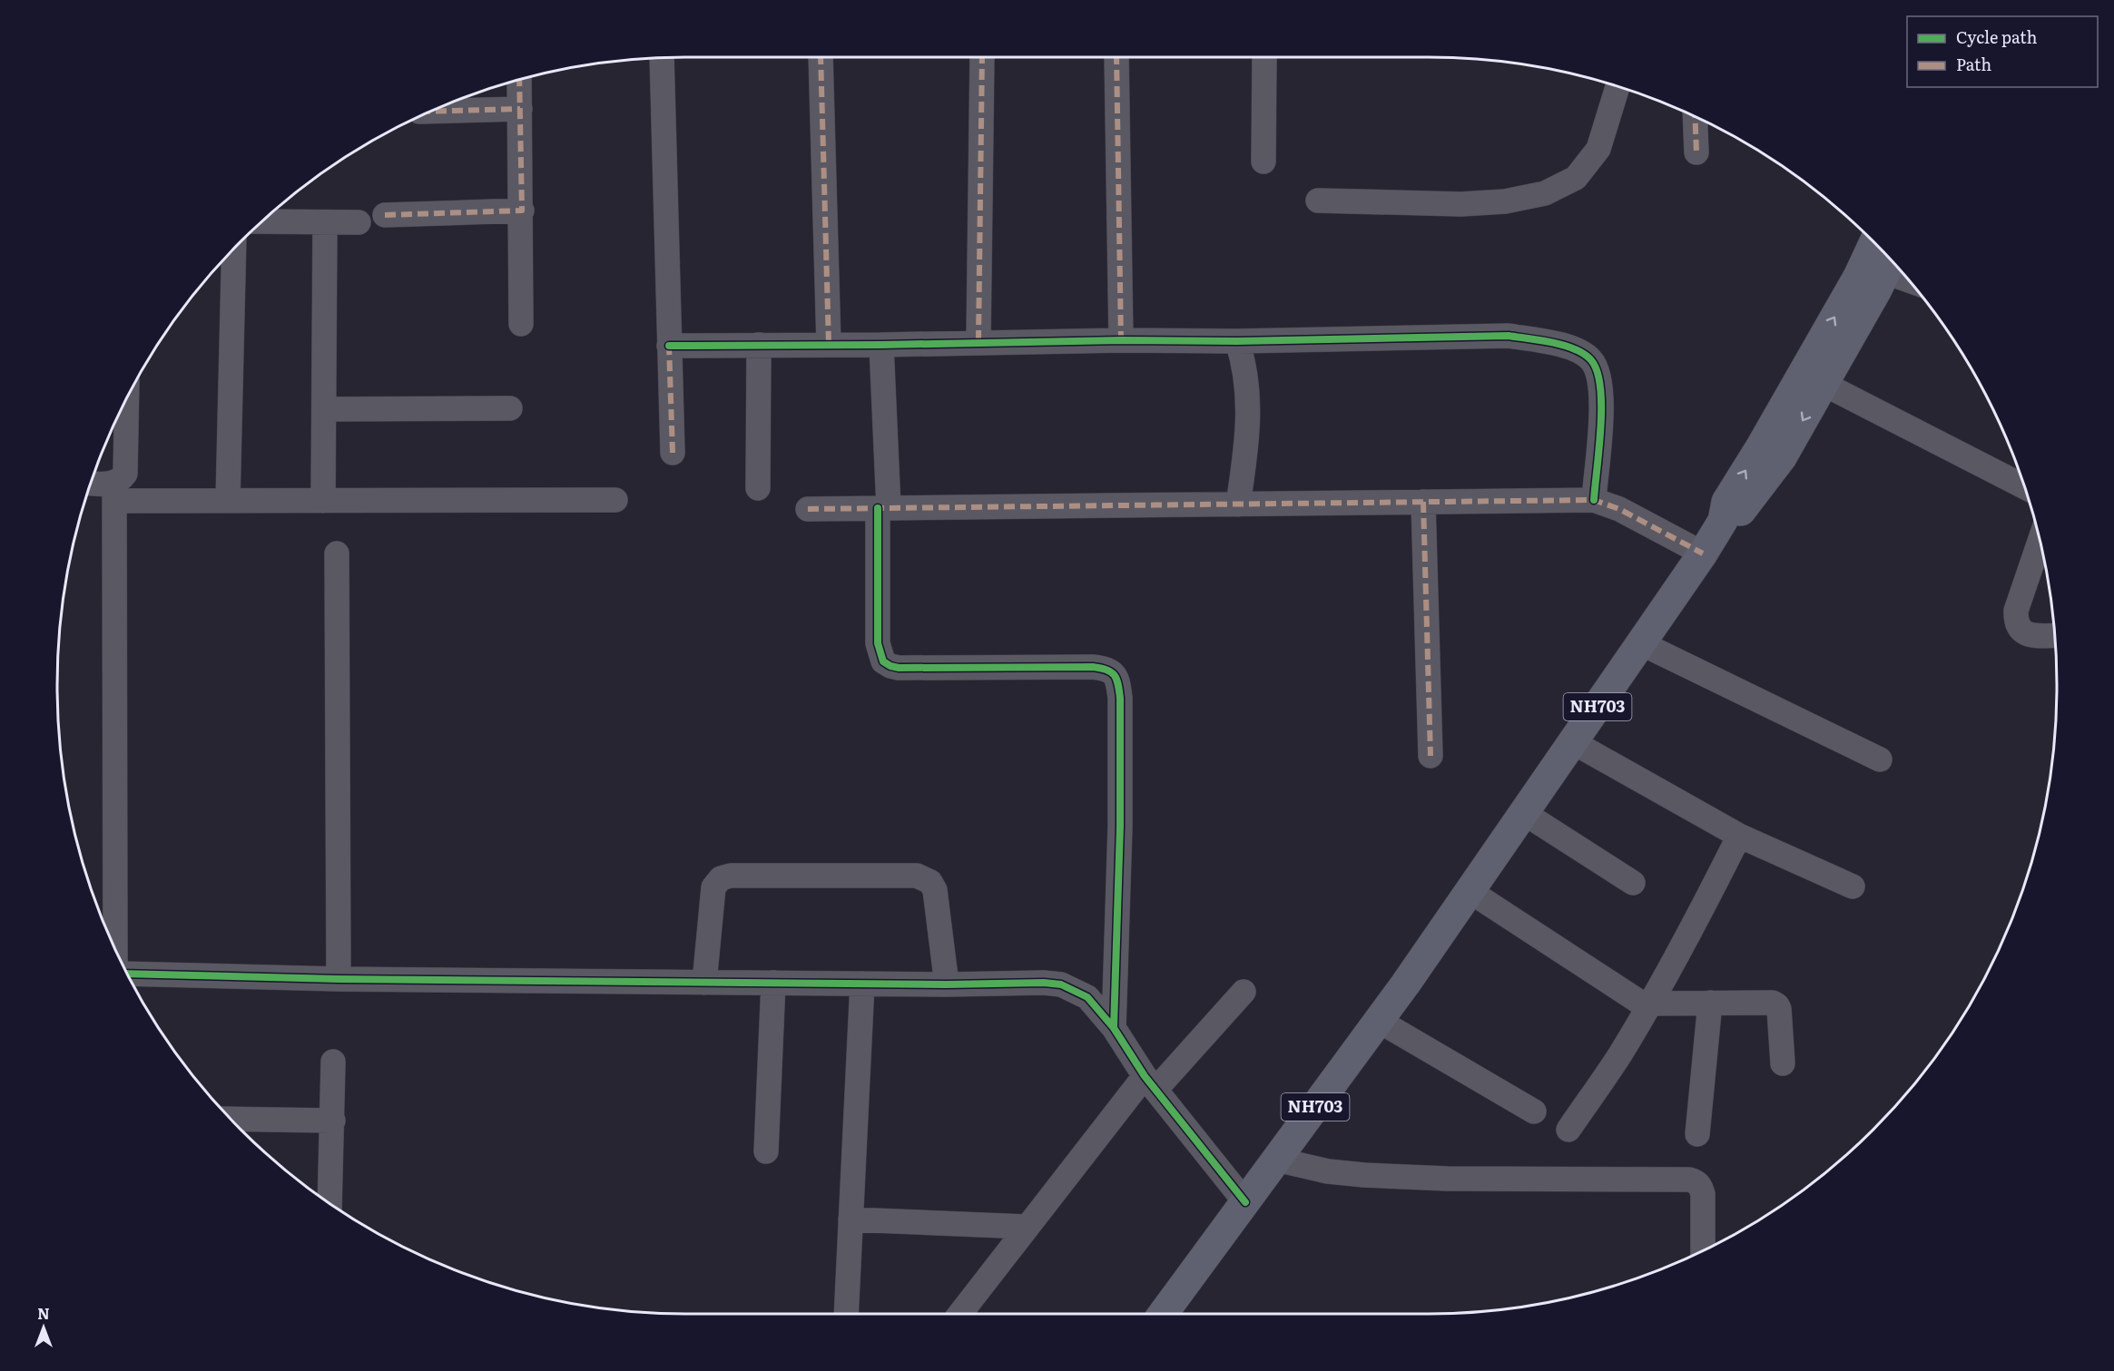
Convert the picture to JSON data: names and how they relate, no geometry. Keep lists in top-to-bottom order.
{
  "streets": {
    "highway": ["NH703"]
  },
  "legend": ["Cycle path", "Path"],
  "north": "top"
}
